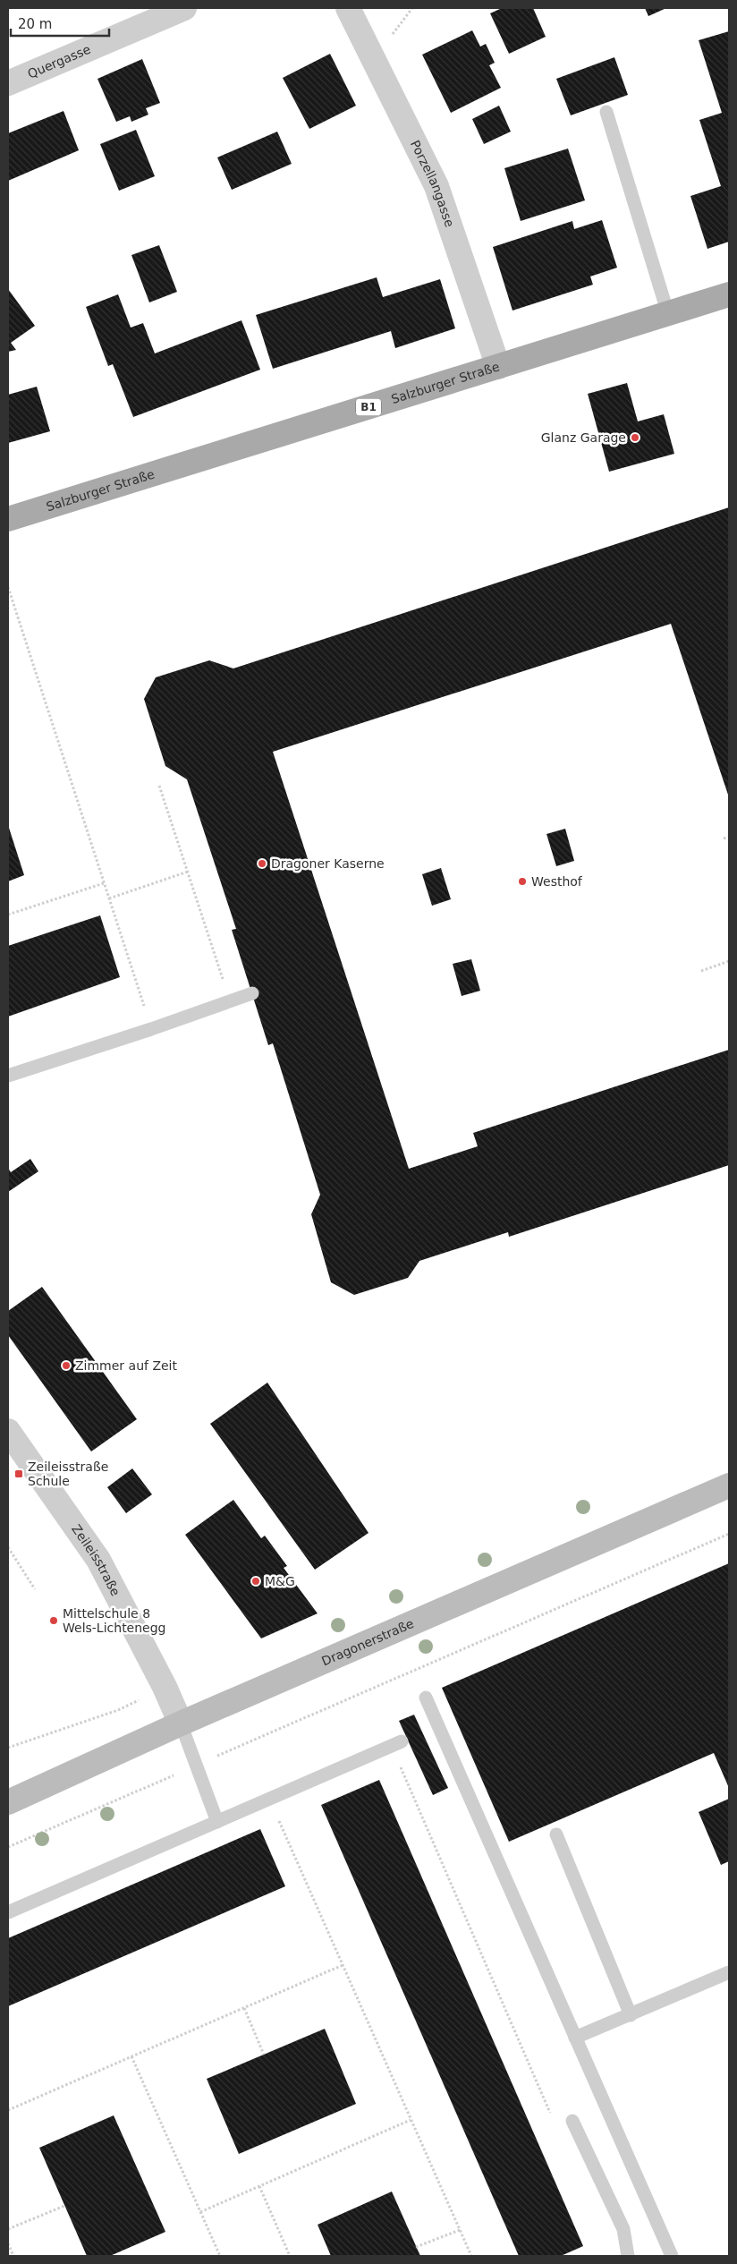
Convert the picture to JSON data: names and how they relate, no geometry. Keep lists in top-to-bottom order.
{
  "streets": {
    "main road": ["Salzburger Straße", "B1", "Dragonerstraße"],
    "street": ["Quergasse", "Porzellangasse", "Zeileisstraße"]
  },
  "crossings": [
    ["Porzellangasse", "Salzburger Straße"],
    ["Zeileisstraße", "Dragonerstraße"]
  ],
  "places": {
    "other": [
      "Glanz Garage",
      "Dragoner Kaserne",
      "Westhof",
      "Zimmer auf Zeit",
      "M&G",
      "Mittelschule 8 Wels-Lichtenegg"
    ],
    "transit": ["Zeileisstraße Schule"]
  },
  "scale_bar": "20 m"
}
